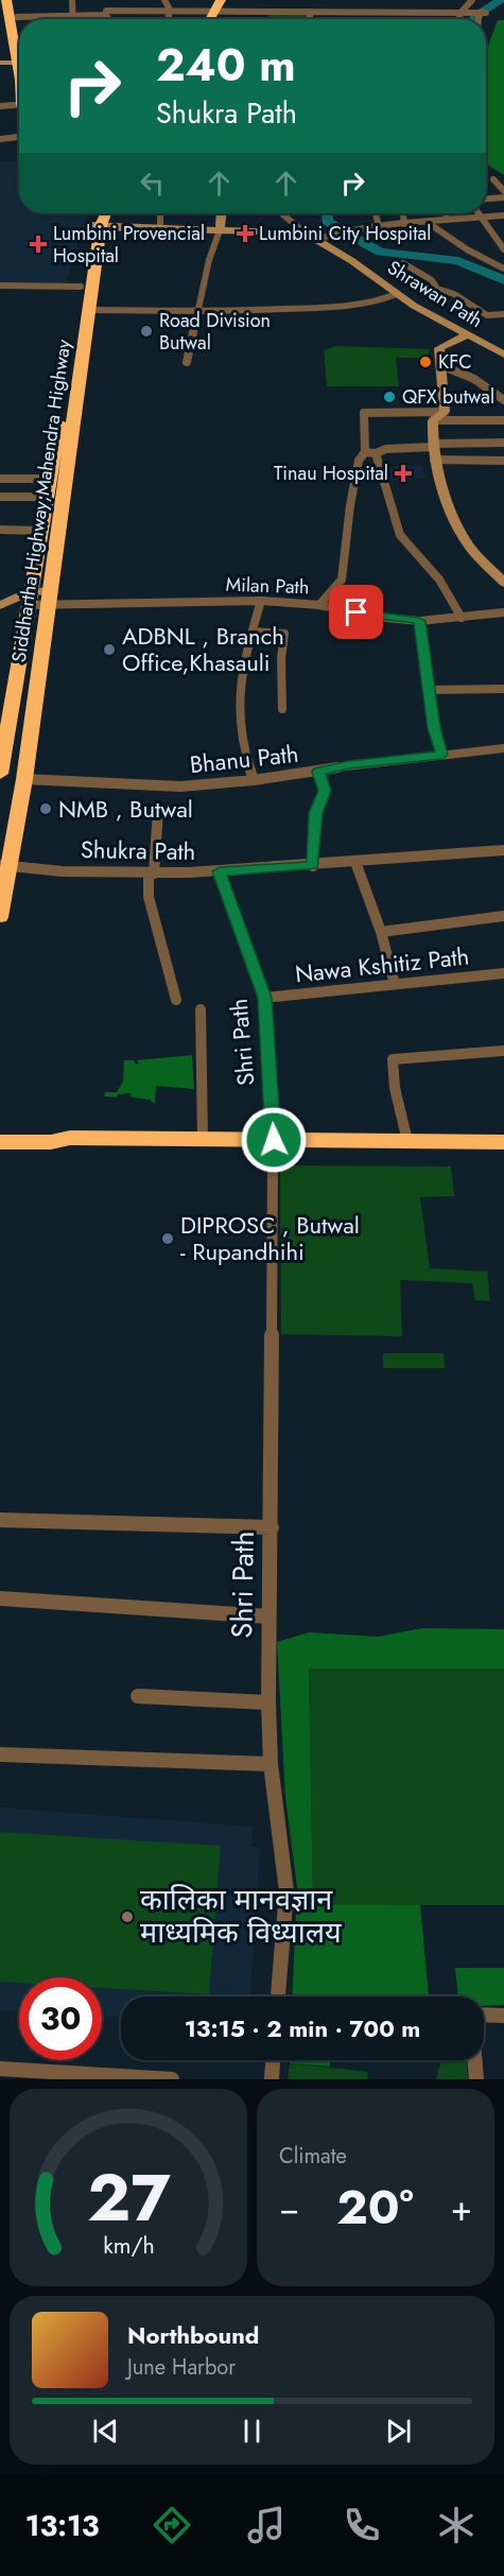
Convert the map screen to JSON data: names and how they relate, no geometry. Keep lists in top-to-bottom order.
{
  "streets": {
    "highway": ["Siddhartha Highway;Mahendra Highway"],
    "street": [
      "Shrawan Path",
      "Milan Path",
      "Bhanu Path",
      "Shukra Path",
      "Nawa Kshitiz Path",
      "Shri Path"
    ]
  },
  "crossings": [
    ["Shrawan Path", "Siddhartha Highway;Mahendra Highway"],
    ["Siddhartha Highway;Mahendra Highway", "Milan Path"],
    ["Siddhartha Highway;Mahendra Highway", "Bhanu Path"],
    ["Siddhartha Highway;Mahendra Highway", "Shukra Path"],
    ["Shukra Path", "Shri Path"],
    ["Nawa Kshitiz Path", "Shri Path"]
  ],
  "places": {
    "health": ["Lumbini City Hospital", "Lumbini Provencial Hospital", "Tinau Hospital"],
    "other": [
      "Road Division Butwal",
      "KFC",
      "QFX butwal",
      "ADBNL , Branch Office,Khasauli",
      "NMB , Butwal",
      "DIPROSC , Butwal - Rupandhihi",
      "कालिका मानवज्ञान माध्यमिक विध्यालय"
    ]
  },
  "page": {
    "turn": ["240 m", "Shukra Path"],
    "limit": "30",
    "trip": "13:15 · 2 min · 700 m",
    "tile": "Climate",
    "heat": ["−", "20°", "+"],
    "song": ["Northbound", "June Harbor"],
    "tabs": "13:13",
    "gauge": ["27", "km/h"]
  }
}
